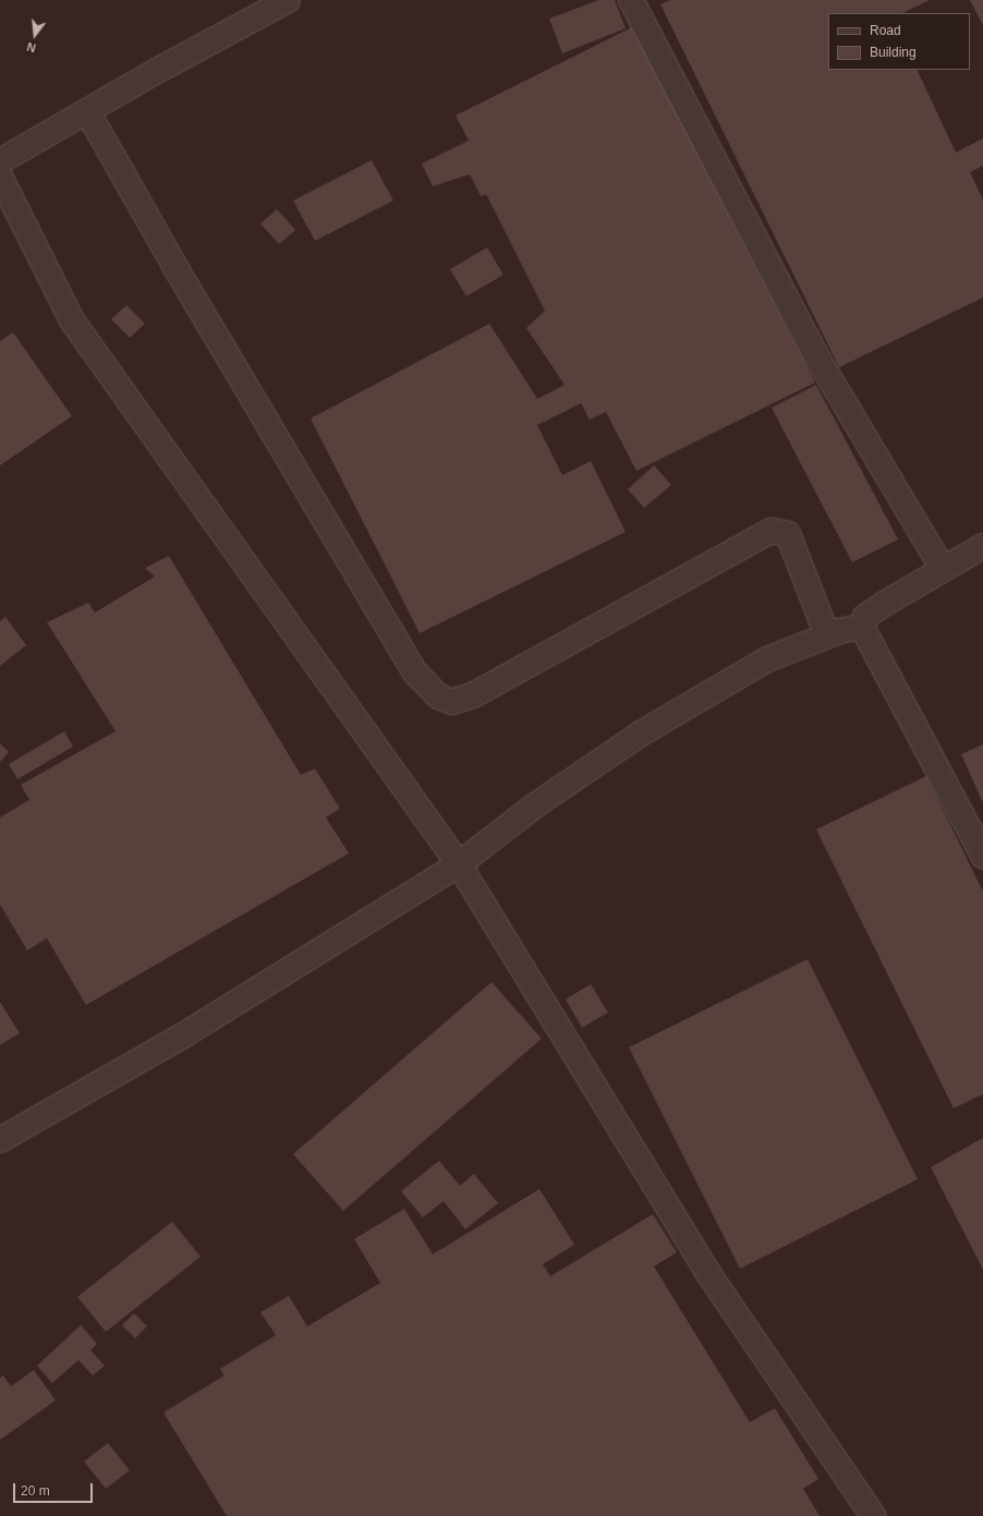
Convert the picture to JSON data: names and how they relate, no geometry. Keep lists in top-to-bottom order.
{
  "legend": ["Road", "Building"],
  "scale_bar": "20 m",
  "north": "bottom"
}
